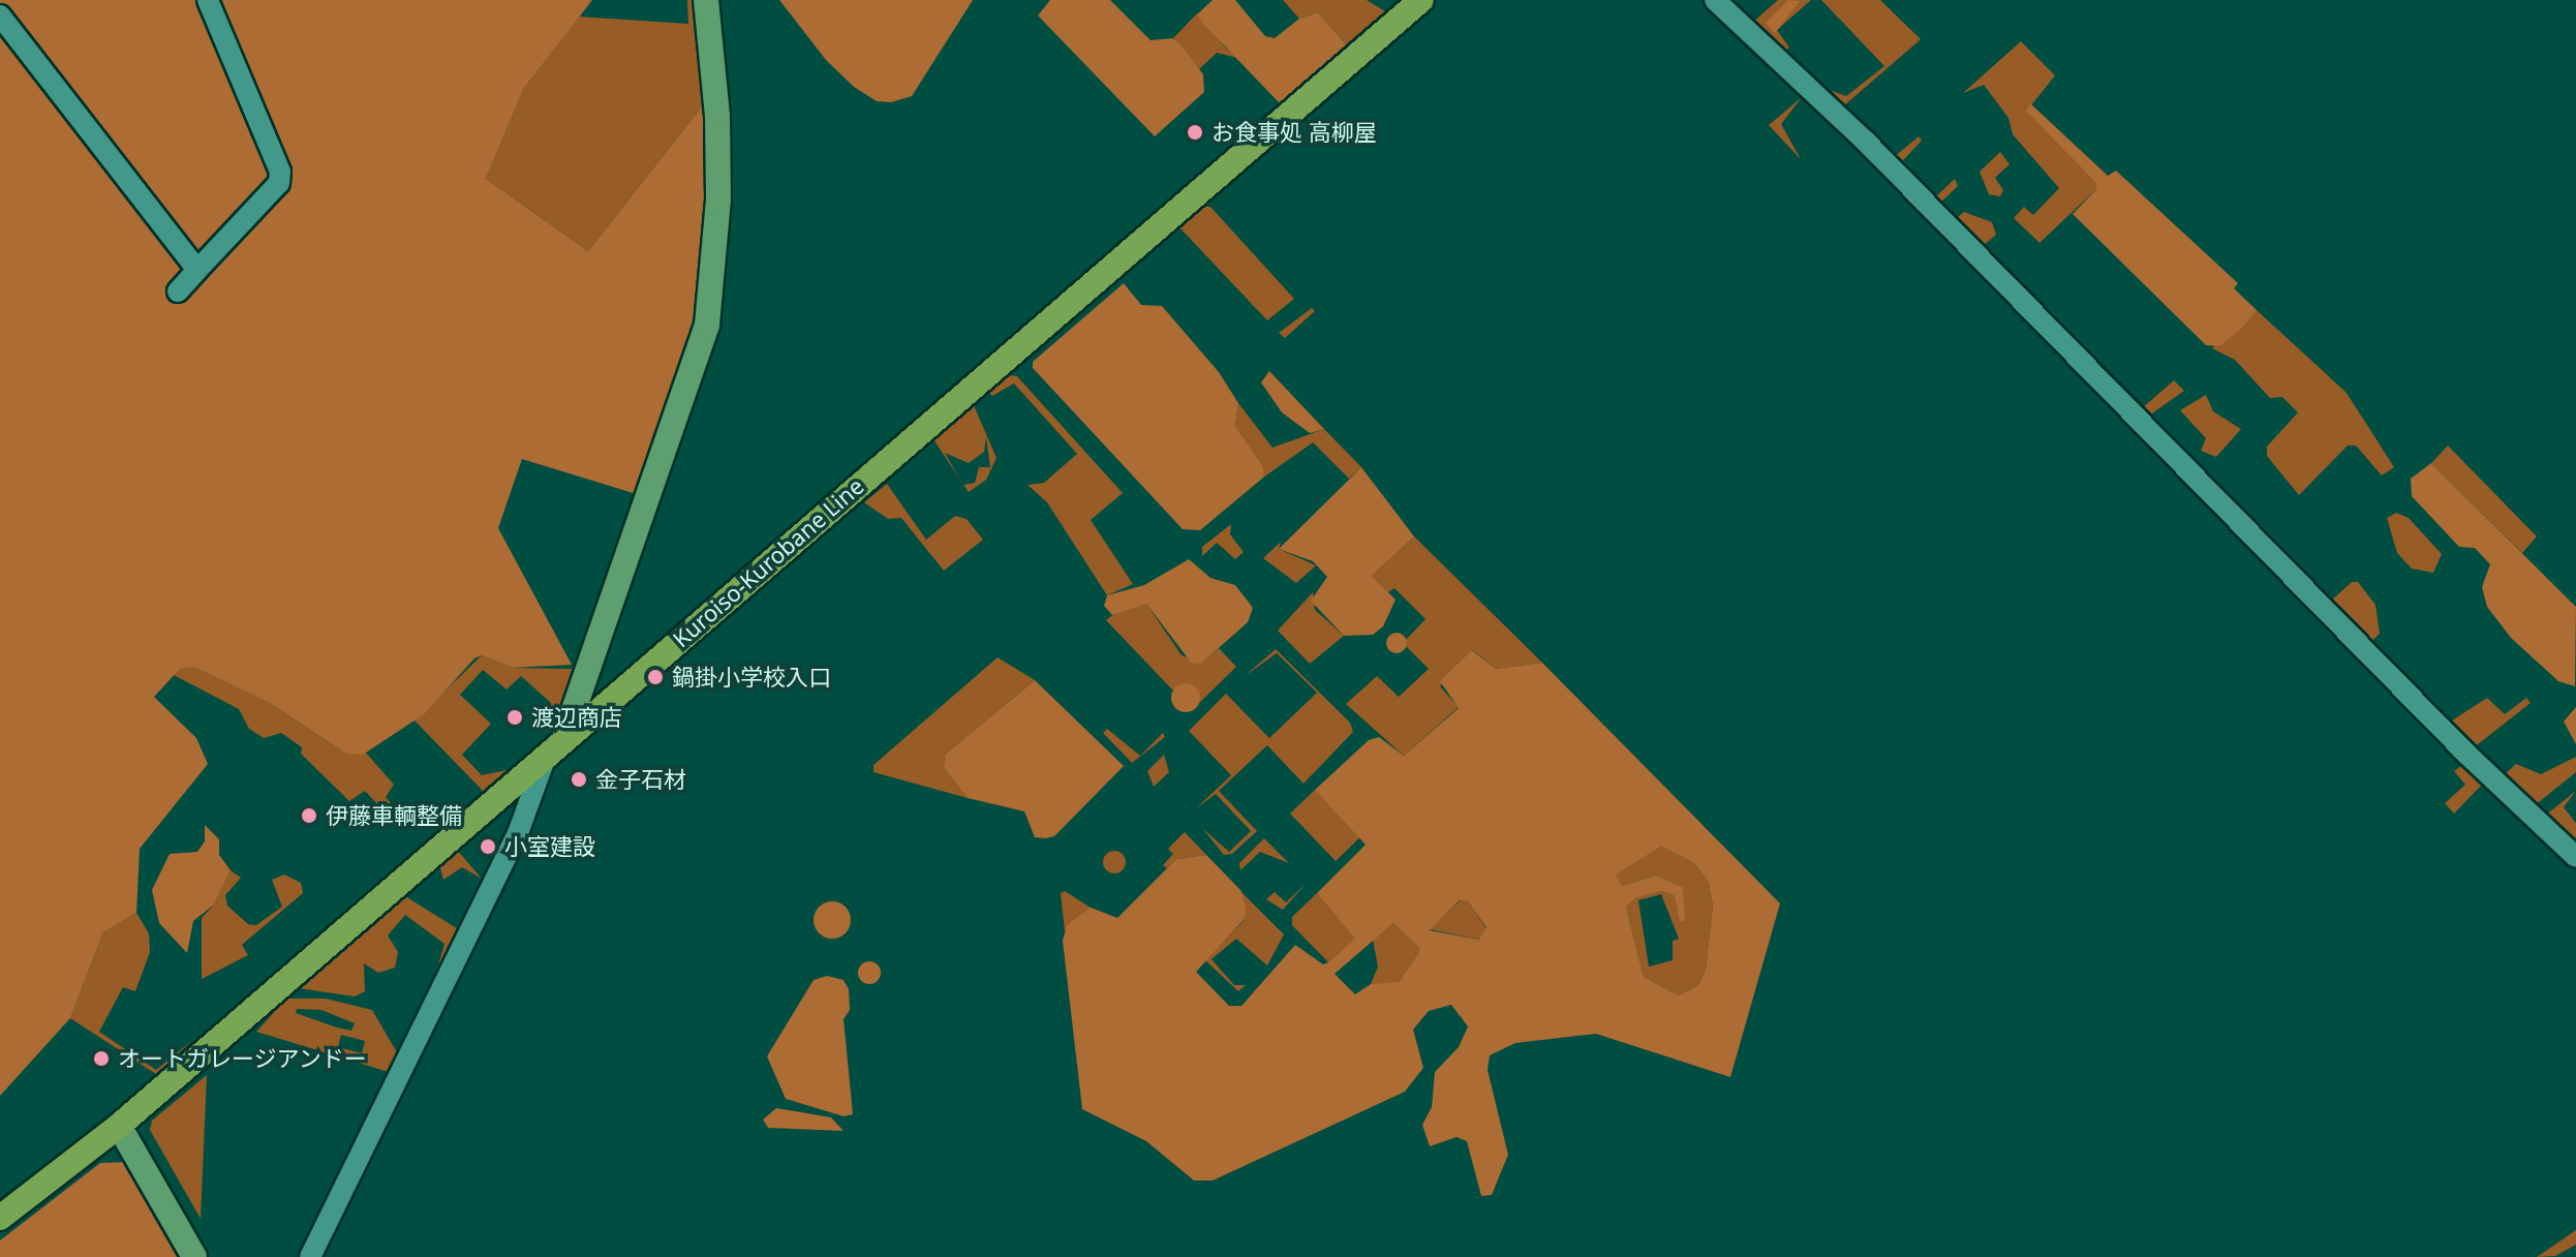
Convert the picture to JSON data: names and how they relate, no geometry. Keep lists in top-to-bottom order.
{
  "streets": {
    "main road": ["Kuroiso-Kurobane Line"]
  },
  "places": [
    "お食事処 高柳屋",
    "鍋掛小学校入口",
    "渡辺商店",
    "金子石材",
    "伊藤車輌整備",
    "小室建設",
    "オートガレージアンドー"
  ]
}
